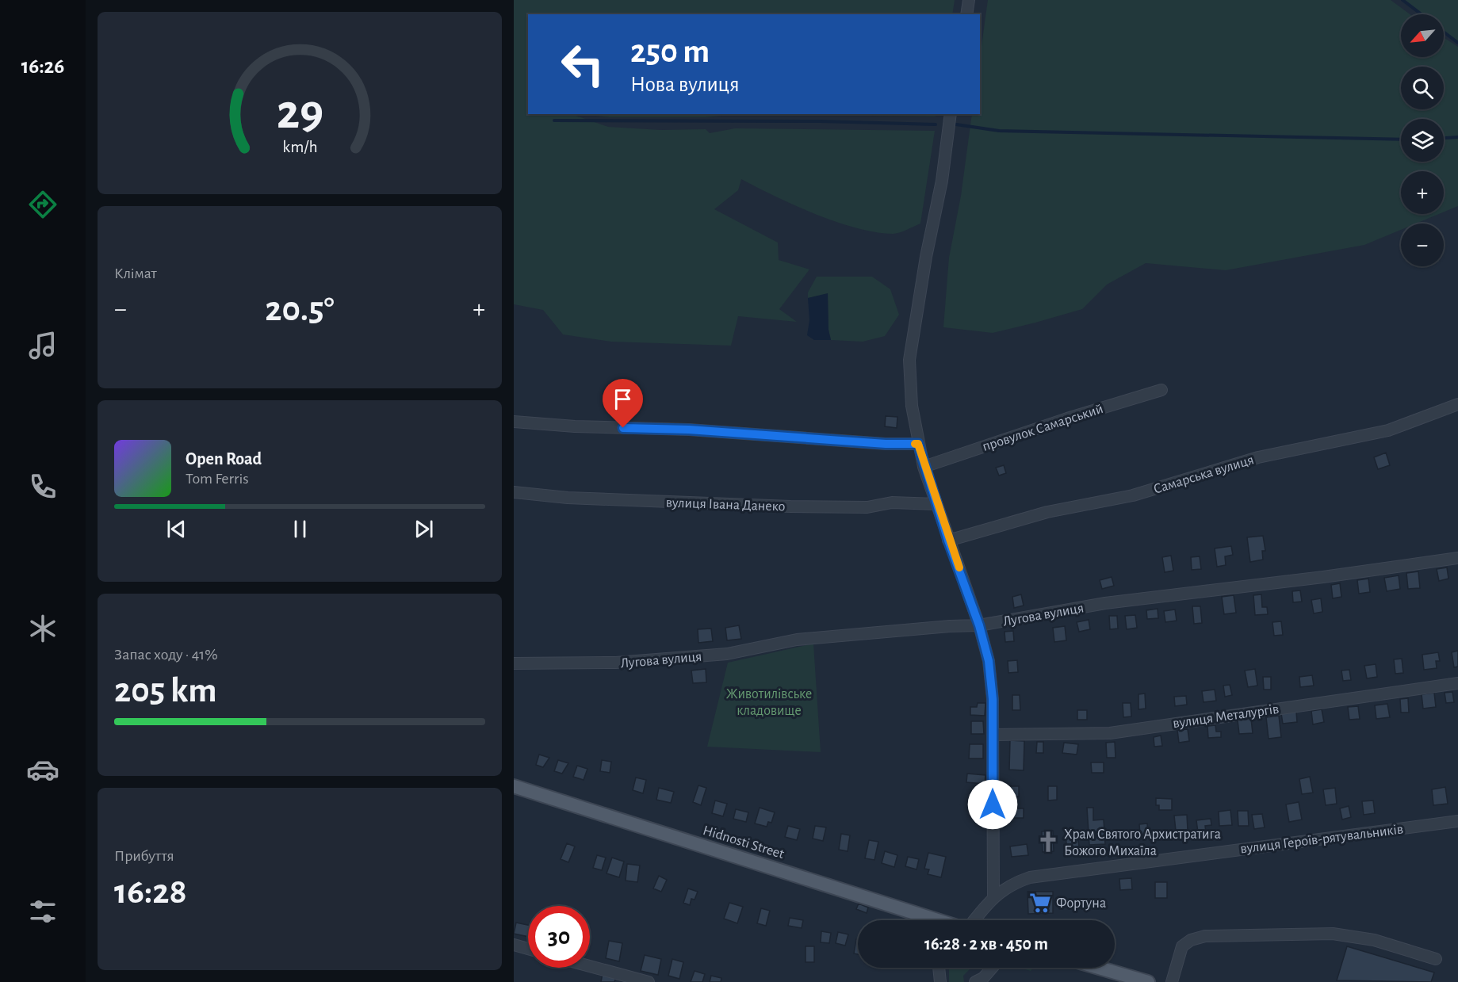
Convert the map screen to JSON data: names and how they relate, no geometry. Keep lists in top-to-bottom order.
{
  "streets": {
    "main road": ["Hidnosti Street"],
    "street": [
      "провулок Самарський",
      "Самарська вулиця",
      "вулиця Івана Данеко",
      "Лугова вулиця",
      "вулиця Металургів",
      "вулиця Героїв-рятувальників"
    ]
  },
  "parks": ["Животилівське кладовище"],
  "places": {
    "church": ["Храм Святого Архистратига Божого Михаїла"],
    "supermarket": ["Фортуна"]
  },
  "north": "bottom left",
  "page": {
    "tabs": "16:26",
    "map_buttons": ["+", "−"],
    "turn": ["250 m", "Нова вулиця"],
    "tile": [
      "Клімат",
      ["Запас ходу · 41%", "205 km"],
      ["Прибуття", "16:28"]
    ],
    "heat": ["−", "20.5°", "+"],
    "song": ["Open Road", "Tom Ferris"],
    "limit": "30",
    "trip": "16:28 · 2 хв · 450 m",
    "gauge": ["29", "km/h"]
  }
}
